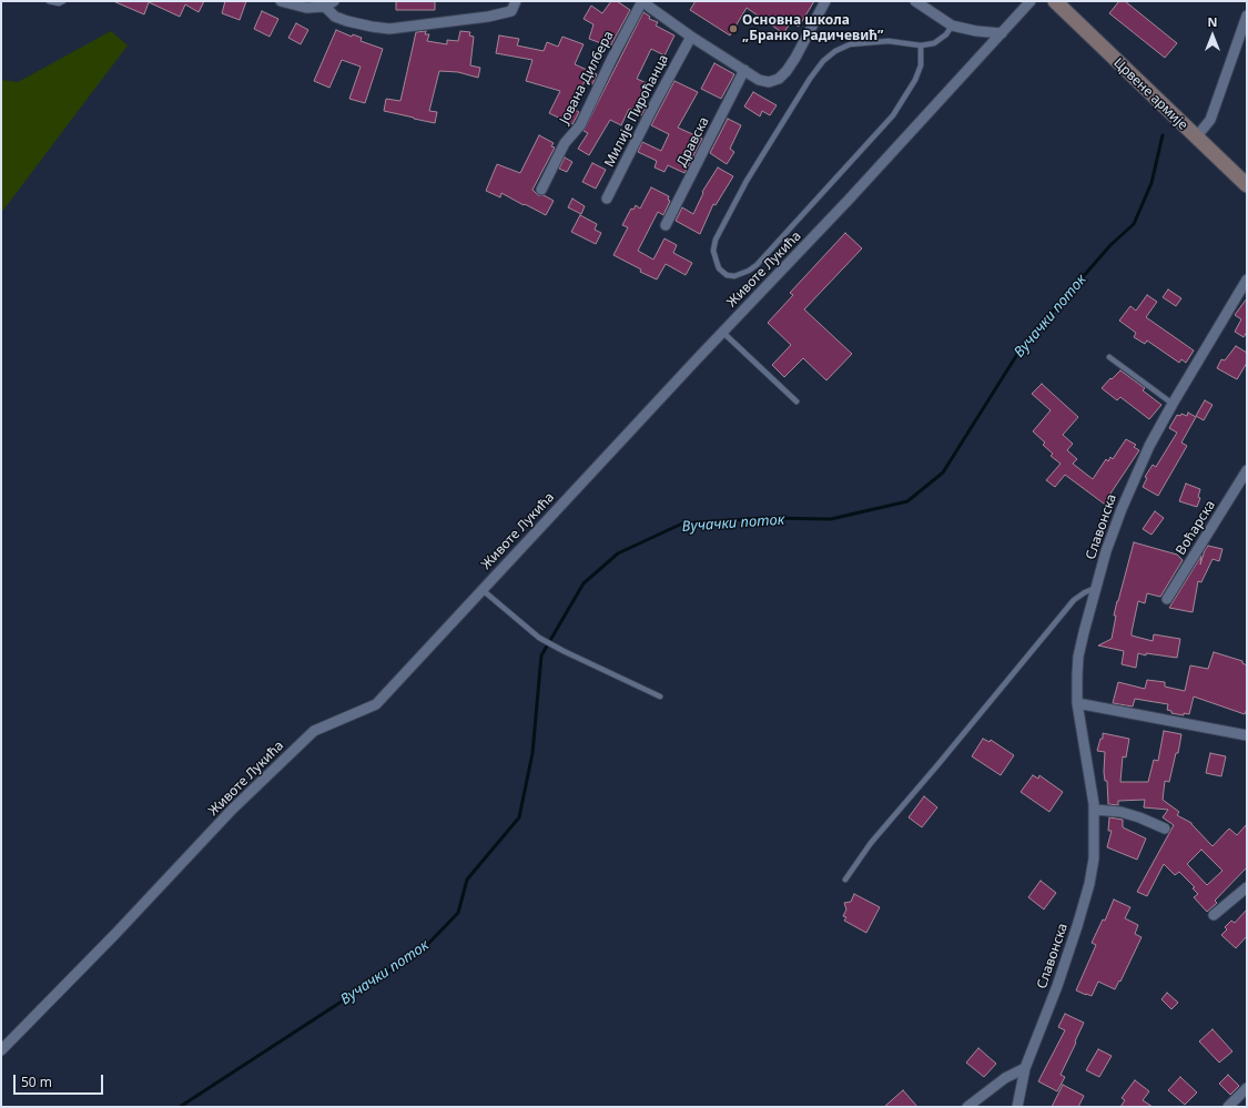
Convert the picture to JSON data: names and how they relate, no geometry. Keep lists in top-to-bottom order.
{
  "streets": {
    "main road": ["Црвене армије"],
    "street": [
      "Јована Дилбера",
      "Милије Пироћанца",
      "Дравска",
      "Животе Лукића",
      "Славонска",
      "Воћарска"
    ]
  },
  "water": ["Вучачки поток"],
  "places": ["Основна школа „Бранко Радичевић”"],
  "scale_bar": "50 m",
  "north": "top"
}
